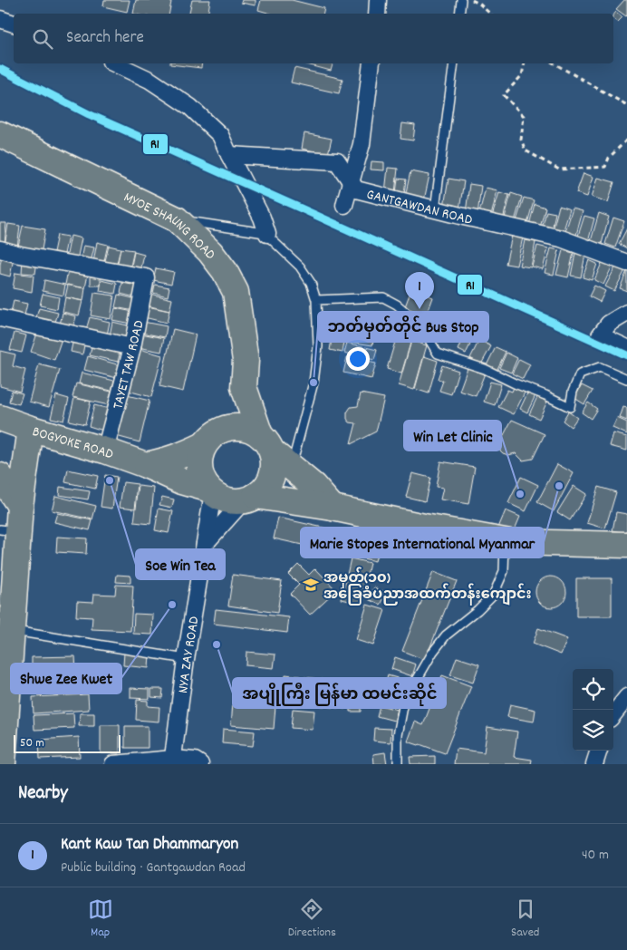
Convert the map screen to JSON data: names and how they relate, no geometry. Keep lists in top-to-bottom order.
{
  "streets": {
    "main road": ["MYOE SHAUNG ROAD", "BOGYOKE ROAD"],
    "street": ["GANTGAWDAN ROAD", "TAYET TAW ROAD", "NYA ZAY ROAD"]
  },
  "crossings": [
    ["MYOE SHAUNG ROAD", "BOGYOKE ROAD"],
    ["MYOE SHAUNG ROAD", "NYA ZAY ROAD"],
    ["TAYET TAW ROAD", "BOGYOKE ROAD"],
    ["BOGYOKE ROAD", "NYA ZAY ROAD"]
  ],
  "places": {
    "other": [
      "ဘတ်မှတ်တိုင် Bus Stop",
      "Soe Win Tea",
      "Marie Stopes International Myanmar",
      "Win Let Clinic",
      "Shwe Zee Kwet",
      "အပျိုကြီး မြန်မာ ထမင်းဆိုင်"
    ],
    "school or university": ["အမှတ်(၁၀) အခြေခံပညာအထက်တန်းကျောင်း"]
  },
  "lines": ["transit line R1"],
  "scale_bar": "50 m",
  "page": {
    "search": "Search here",
    "pins": "1",
    "scale": "50 m",
    "heading": "Nearby",
    "list": [
      {
        "mark": "1",
        "name": "Kant Kaw Tan Dhammaryon",
        "note": "Public building · Gantgawdan Road",
        "value": "40 m"
      }
    ],
    "nav": ["Map", "Directions", "Saved"]
  }
}
